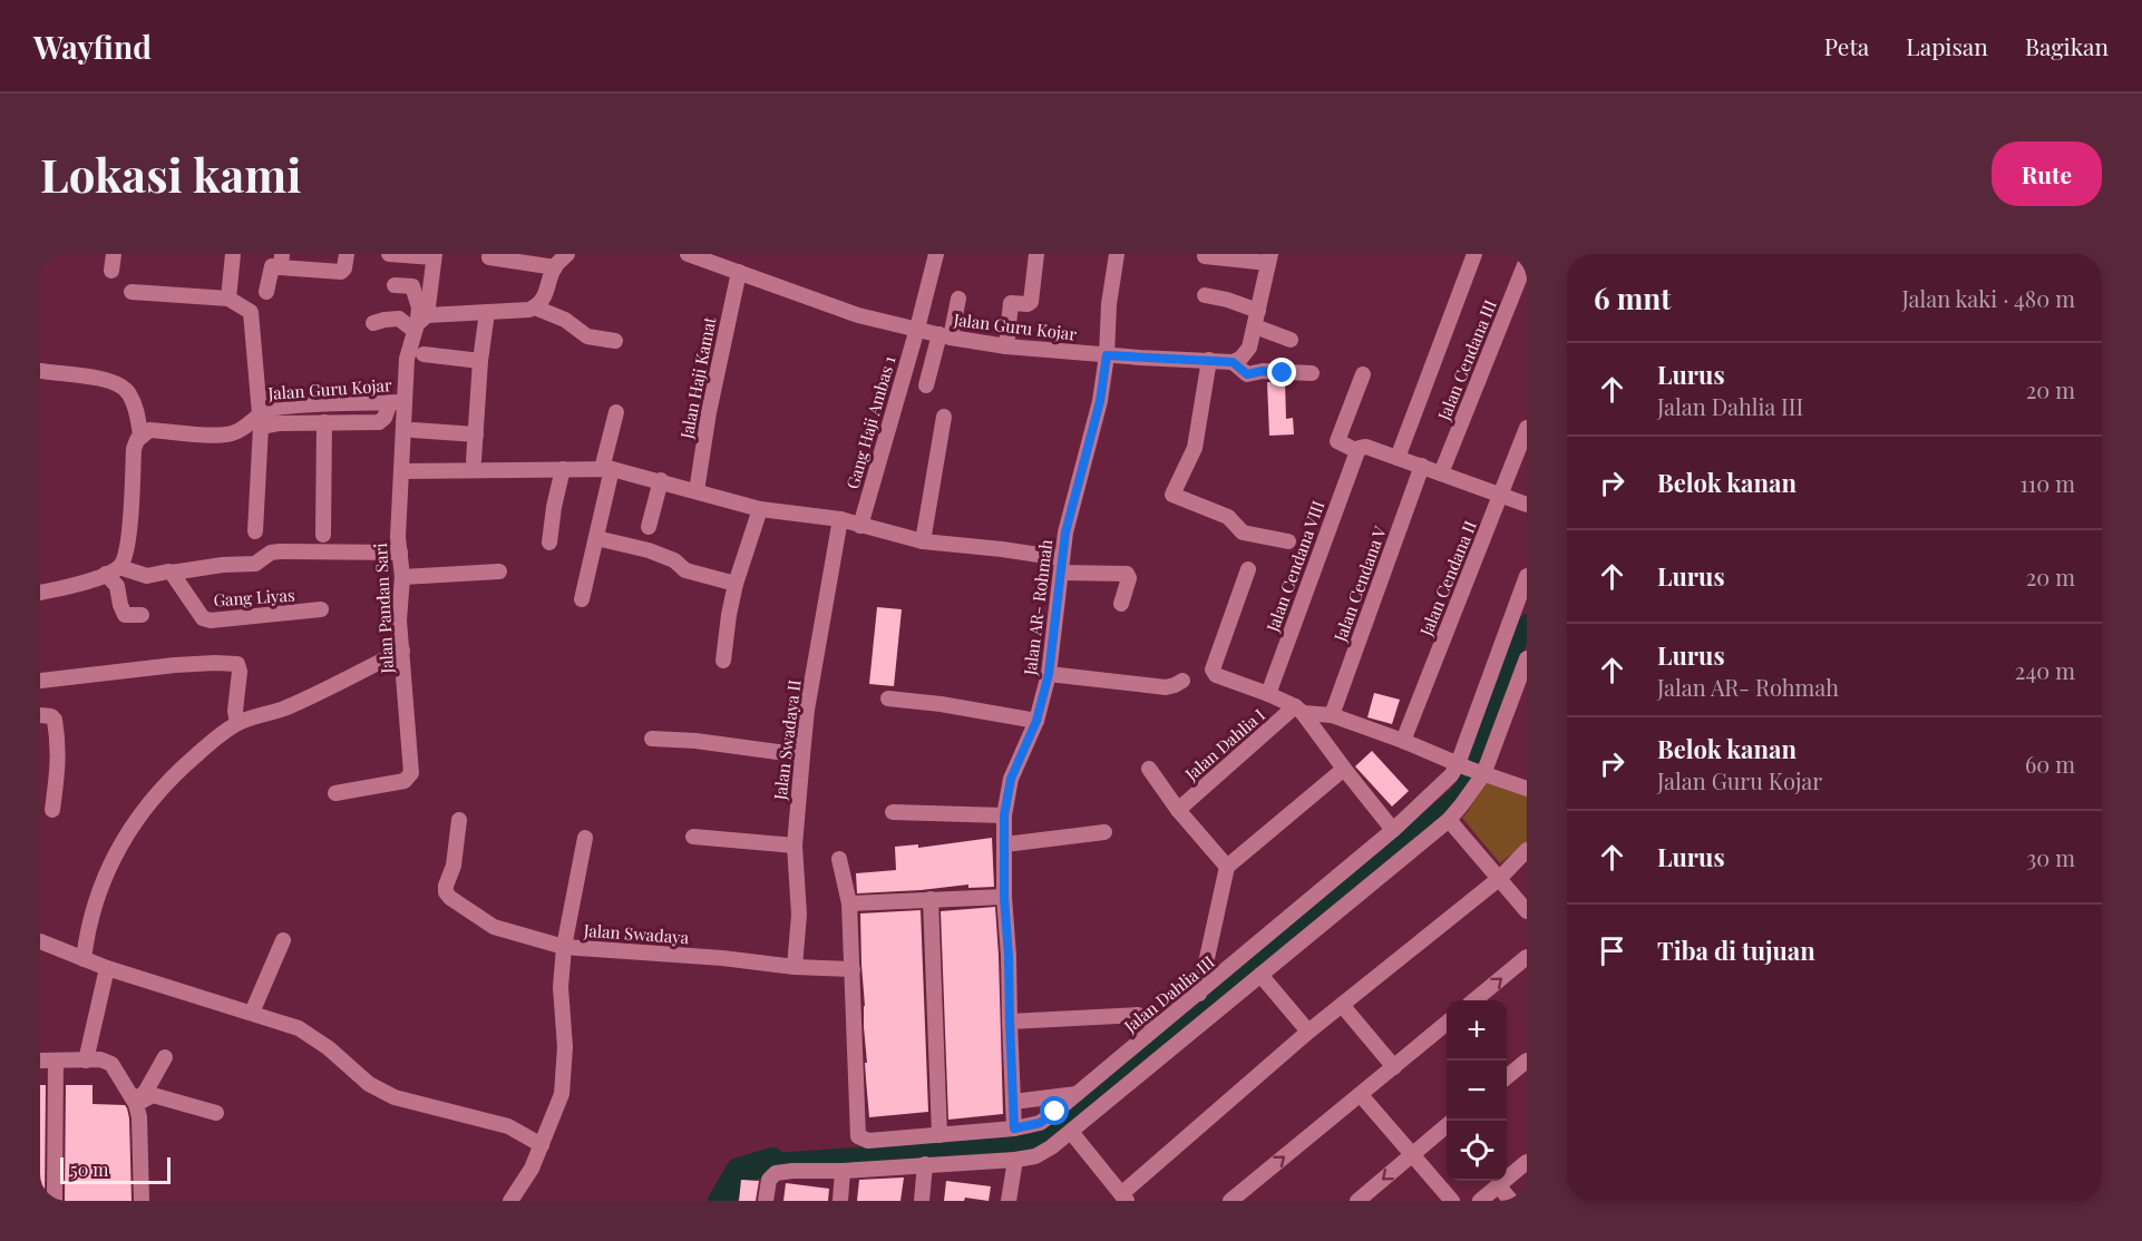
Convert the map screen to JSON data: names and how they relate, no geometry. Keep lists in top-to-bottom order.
{
  "streets": {
    "street": [
      "Jalan Guru Kojar",
      "Jalan Cendana III",
      "Jalan Haji Kamat",
      "Gang Haji Ambas 1",
      "Jalan Cendana VIII",
      "Jalan Cendana II",
      "Jalan Cendana V",
      "Gang Liyas",
      "Jalan AR- Rohmah",
      "Jalan Pandan Sari",
      "Jalan Swadaya II",
      "Jalan Dahlia I",
      "Jalan Swadaya",
      "Jalan Dahlia III"
    ]
  },
  "crossings": [
    ["Jalan Guru Kojar", "Jalan Haji Kamat"],
    ["Jalan Guru Kojar", "Gang Haji Ambas 1"],
    ["Jalan Guru Kojar", "Jalan AR- Rohmah"],
    ["Jalan Guru Kojar", "Jalan Pandan Sari"],
    ["Jalan AR- Rohmah", "Jalan Dahlia III"],
    ["Jalan Swadaya II", "Jalan Swadaya"],
    ["Jalan Swadaya", "Jalan Dahlia III"]
  ],
  "scale_bar": "50 m",
  "page": {
    "header": "Wayfind",
    "nav": ["Peta", "Lapisan", "Bagikan"],
    "buttons": "Rute",
    "title": "Lokasi kami",
    "heading": ["6 mnt", "Jalan kaki · 480 m"],
    "list": [
      ["Lurus", "Jalan Dahlia III", "20 m"],
      ["Belok kanan", "110 m"],
      ["Lurus", "20 m"],
      ["Lurus", "Jalan AR- Rohmah", "240 m"],
      ["Belok kanan", "Jalan Guru Kojar", "60 m"],
      ["Lurus", "30 m"],
      "Tiba di tujuan"
    ],
    "map_buttons": ["+", "−"],
    "scale": "50 m"
  }
}
